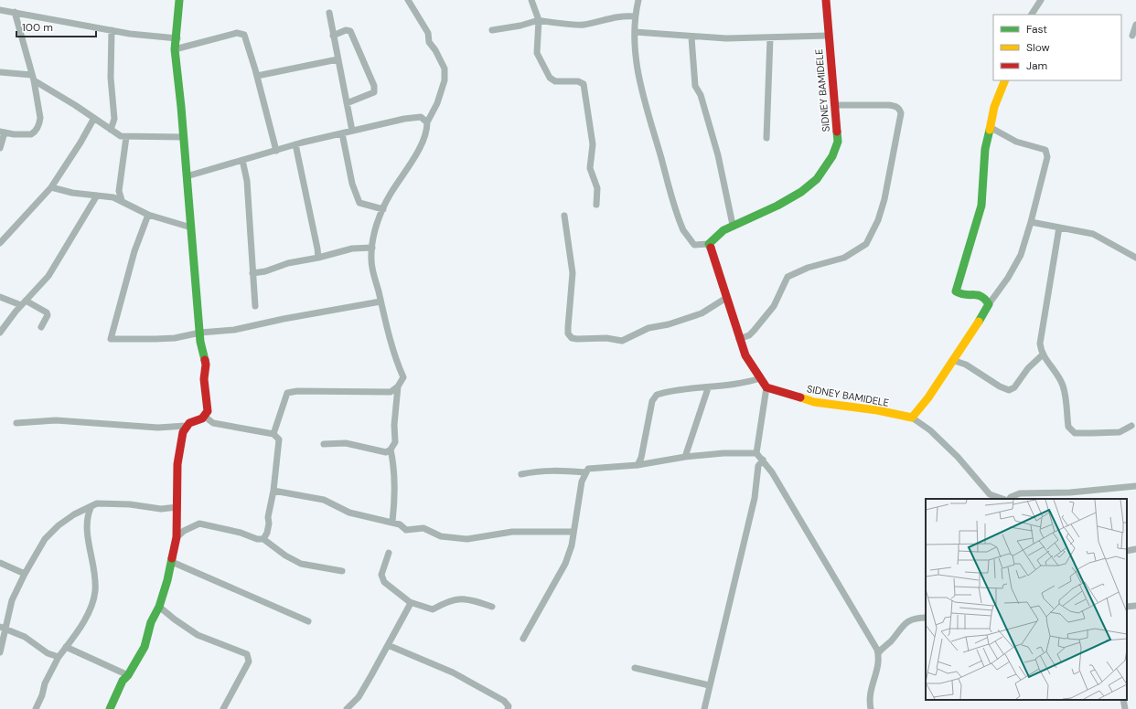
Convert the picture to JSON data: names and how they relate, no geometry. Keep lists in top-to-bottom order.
{
  "streets": {
    "street": ["SIDNEY BAMIDELE"]
  },
  "legend": ["Fast", "Slow", "Jam"],
  "scale_bar": "100 m"
}
